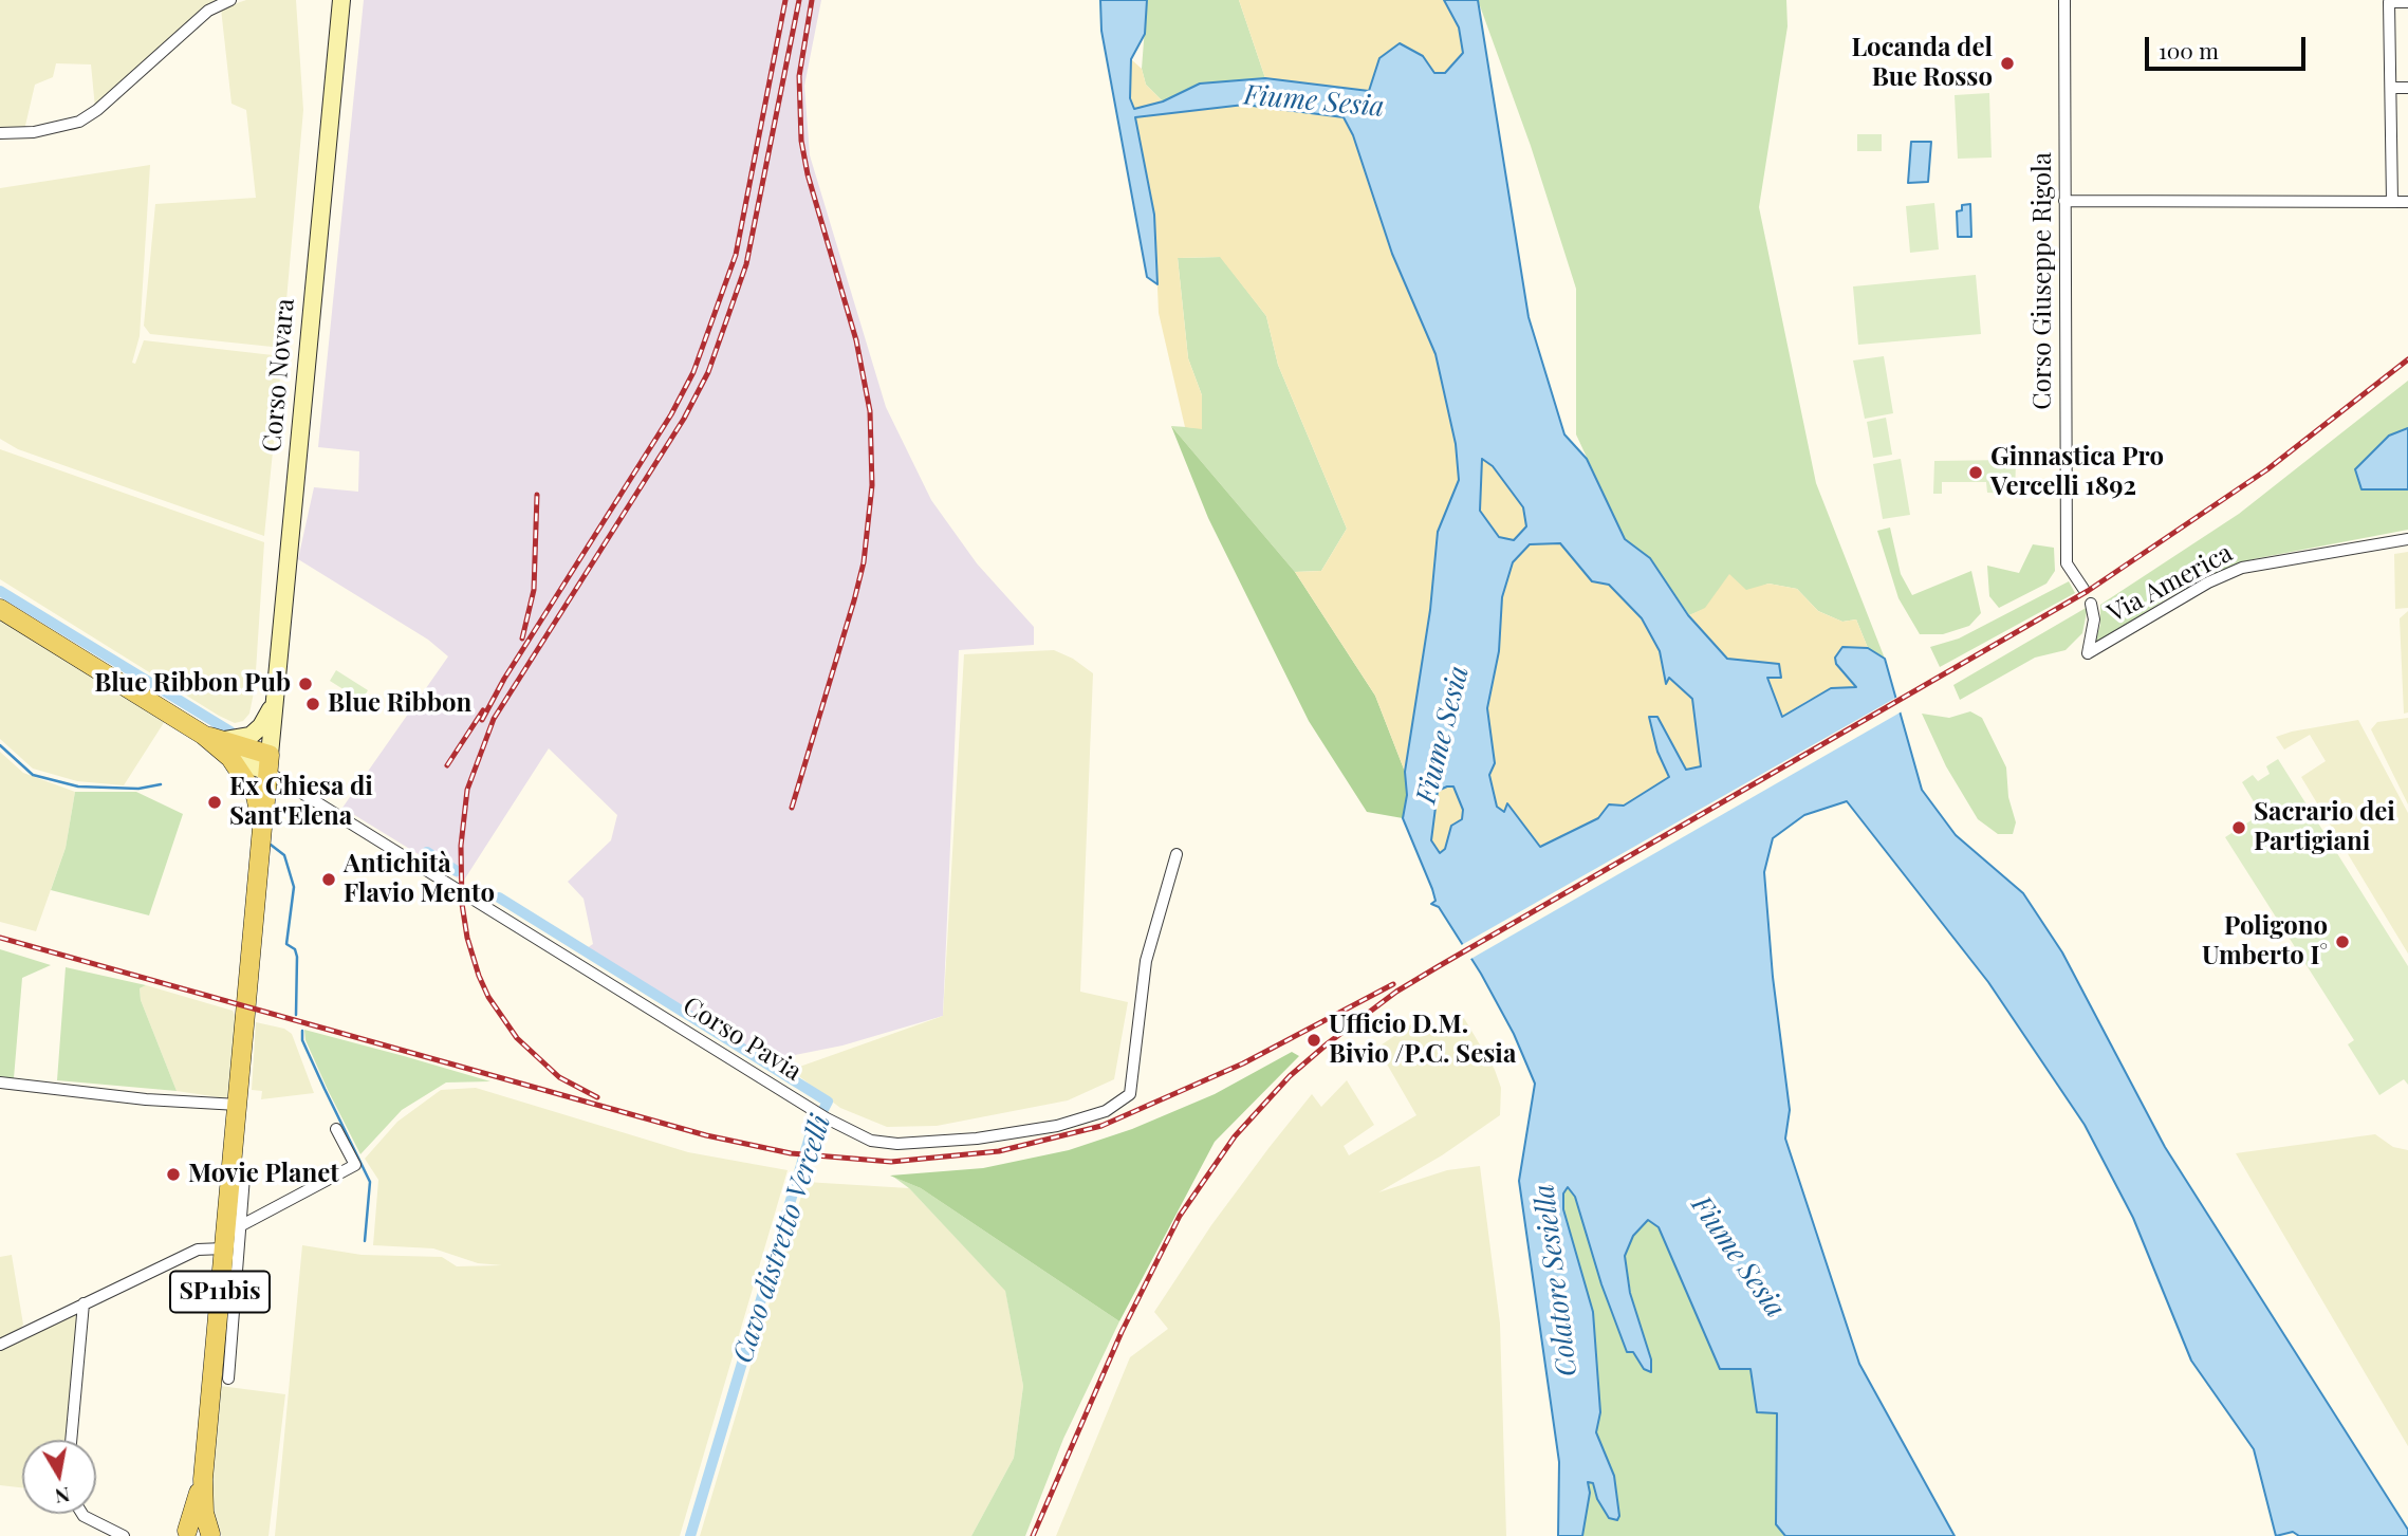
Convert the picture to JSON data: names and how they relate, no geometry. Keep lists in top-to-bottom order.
{
  "streets": {
    "main road": ["Corso Novara", "SP11bis"],
    "street": ["Corso Giuseppe Rigola", "Via America", "Corso Pavia"]
  },
  "crossings": [
    ["Corso Novara", "Corso Pavia"],
    ["Corso Novara", "SP11bis"]
  ],
  "water": ["Fiume Sesia", "Cavo distretto Vercelli", "Colatore Sesiella"],
  "places": [
    "Locanda del Bue Rosso",
    "Ginnastica Pro Vercelli 1892",
    "Blue Ribbon Pub",
    "Blue Ribbon",
    "Ex Chiesa di Sant'Elena",
    "Sacrario dei Partigiani",
    "Antichità Flavio Mento",
    "Poligono Umberto I°",
    "Ufficio D.M. Bivio /P.C. Sesia",
    "Movie Planet"
  ],
  "scale_bar": "100 m",
  "north": "bottom"
}
